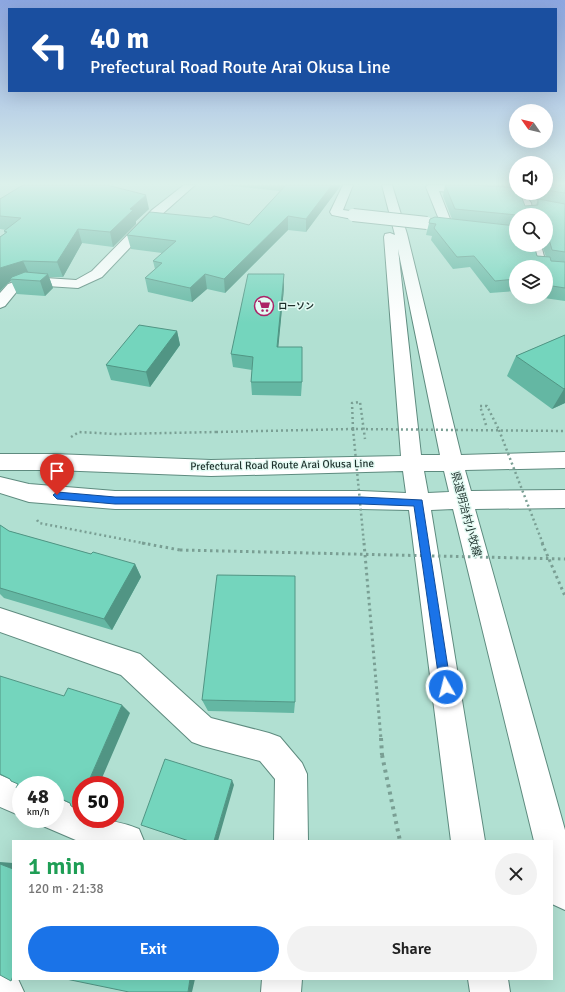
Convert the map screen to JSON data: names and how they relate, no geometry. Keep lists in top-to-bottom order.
{
  "streets": {
    "main road": ["Prefectural Road Route Arai Okusa Line", "県道明治村小牧線"]
  },
  "crossings": [
    ["Prefectural Road Route Arai Okusa Line", "県道明治村小牧線"]
  ],
  "places": {
    "supermarket": ["ローソン"]
  },
  "north": "top left",
  "page": {
    "turn": ["40 m", "Prefectural Road Route Arai Okusa Line"],
    "speed": "48 km/h",
    "limit": "50",
    "heading": ["1 min", "120 m · 21:38"],
    "buttons": ["Exit", "Share"]
  }
}
